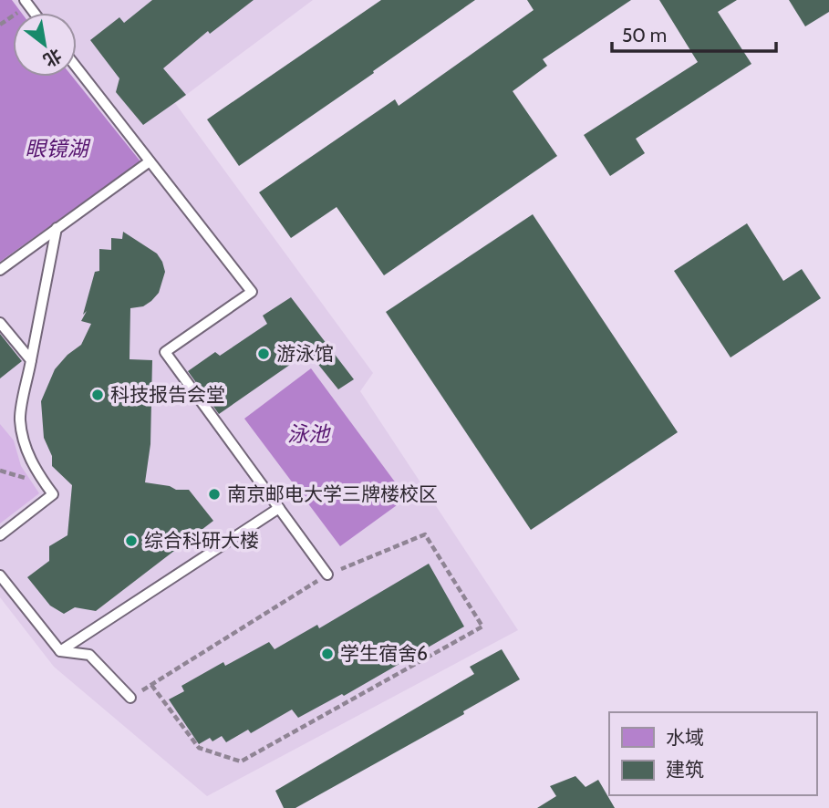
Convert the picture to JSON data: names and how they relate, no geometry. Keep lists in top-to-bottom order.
{
  "water": ["眼镜湖", "泳池"],
  "places": [
    "游泳馆",
    "科技报告会堂",
    "南京邮电大学三牌楼校区",
    "综合科研大楼",
    "学生宿舍6"
  ],
  "legend": ["水域", "建筑"],
  "scale_bar": "50 m",
  "north": "bottom right"
}
